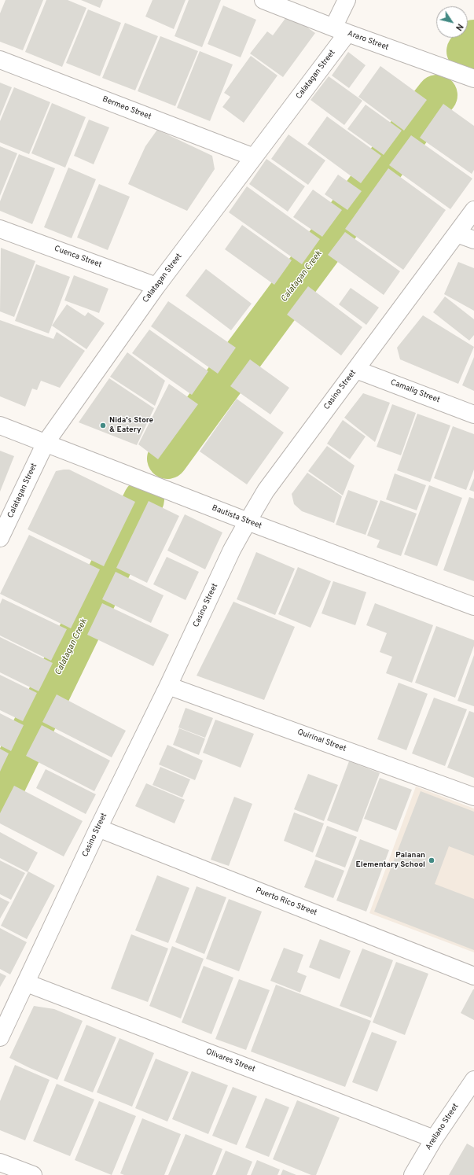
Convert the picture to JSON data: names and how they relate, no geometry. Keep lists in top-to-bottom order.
{
  "streets": {
    "street": [
      "Araro Street",
      "Calatagan Street",
      "Bermeo Street",
      "Cuenca Street",
      "Casino Street",
      "Camalig Street",
      "Bautista Street",
      "Quirinal Street",
      "Puerto Rico Street",
      "Olivares Street",
      "Arellano Street"
    ]
  },
  "crossings": [
    ["Araro Street", "Calatagan Street"],
    ["Calatagan Street", "Bermeo Street"],
    ["Calatagan Street", "Cuenca Street"],
    ["Calatagan Street", "Bautista Street"],
    ["Casino Street", "Camalig Street"],
    ["Casino Street", "Bautista Street"],
    ["Casino Street", "Quirinal Street"],
    ["Casino Street", "Puerto Rico Street"],
    ["Casino Street", "Olivares Street"],
    ["Olivares Street", "Arellano Street"]
  ],
  "water": ["Calatagan Creek"],
  "places": ["Nida's Store & Eatery", "Palanan Elementary School"],
  "north": "bottom right"
}
